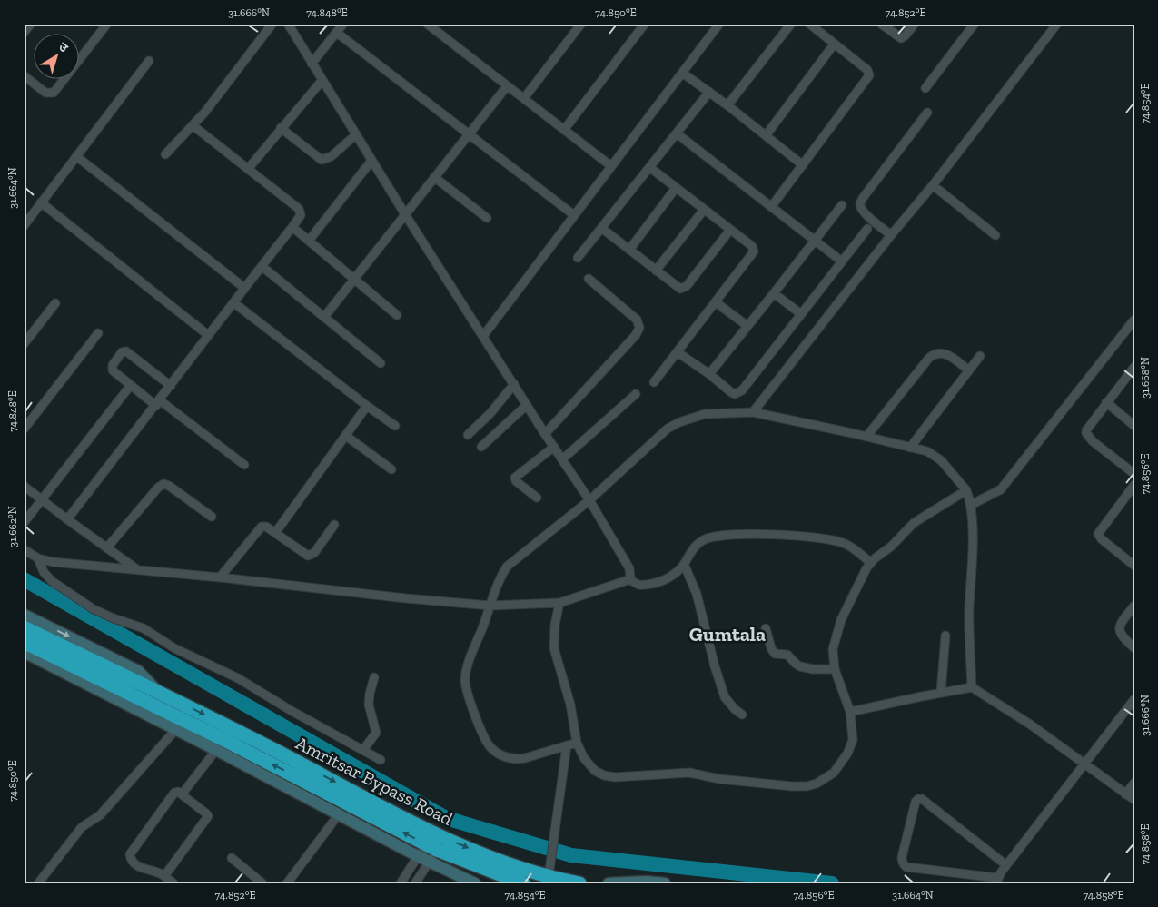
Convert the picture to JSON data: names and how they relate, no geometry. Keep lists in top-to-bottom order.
{
  "streets": {
    "highway": ["Amritsar Bypass Road"]
  },
  "districts": ["Gumtala"],
  "north": "top right",
  "coordinates": [
    "31.666°N",
    "74.848°E",
    "74.850°E",
    "74.852°E",
    "74.854°E",
    "31.664°N",
    "31.668°N",
    "74.856°E",
    "31.662°N",
    "74.858°E"
  ]
}
